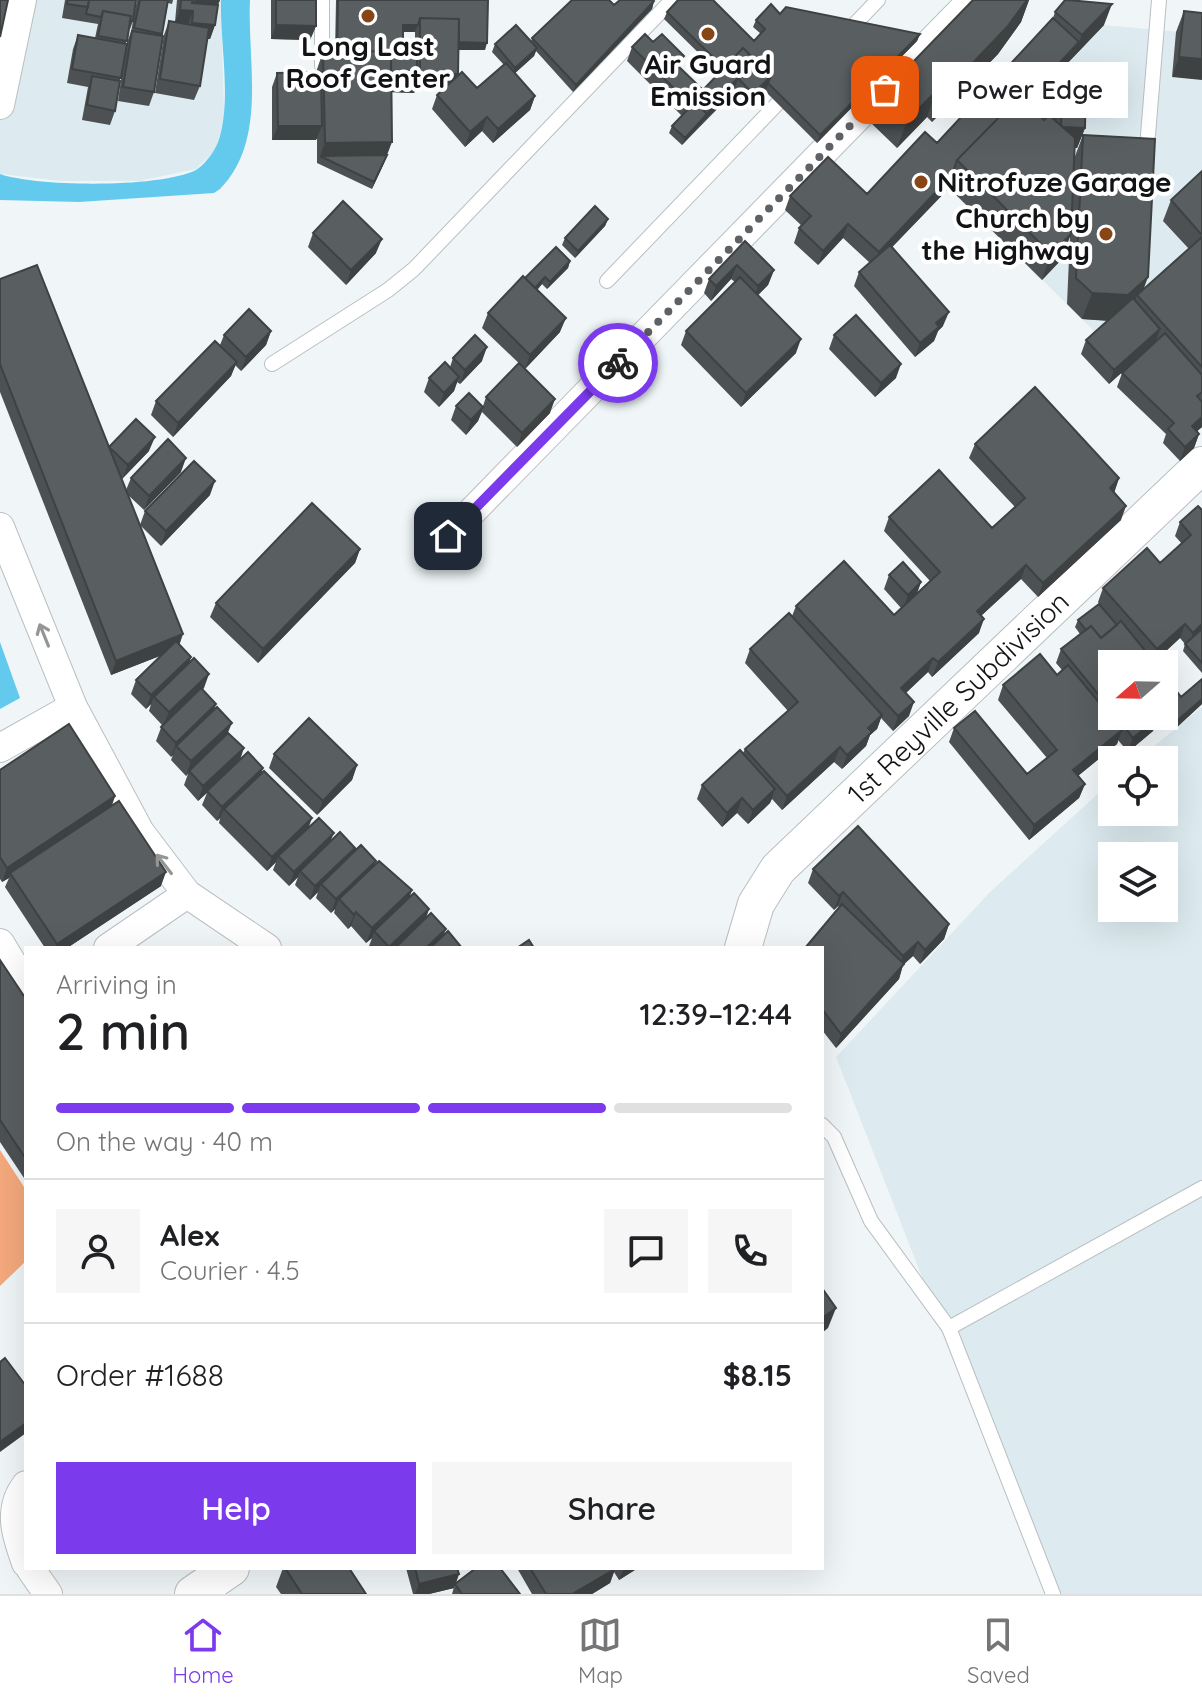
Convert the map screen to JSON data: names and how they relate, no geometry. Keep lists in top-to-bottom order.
{
  "streets": {
    "street": ["1st Reyville Subdivision"]
  },
  "places": [
    "Long Last Roof Center",
    "Air Guard Emission",
    "Power Edge",
    "Nitrofuze Garage",
    "Church by the Highway"
  ],
  "north": "left",
  "page": {
    "bubble": "Power Edge",
    "heading": ["2 min", "Arriving in", "12:39–12:44"],
    "panel": [
      "Alex",
      "Courier · 4.5",
      "Order #1688",
      "$8.15"
    ],
    "bar": "On the way · 40 m",
    "buttons": ["Help", "Share"],
    "tabs": ["Home", "Map", "Saved"]
  }
}
